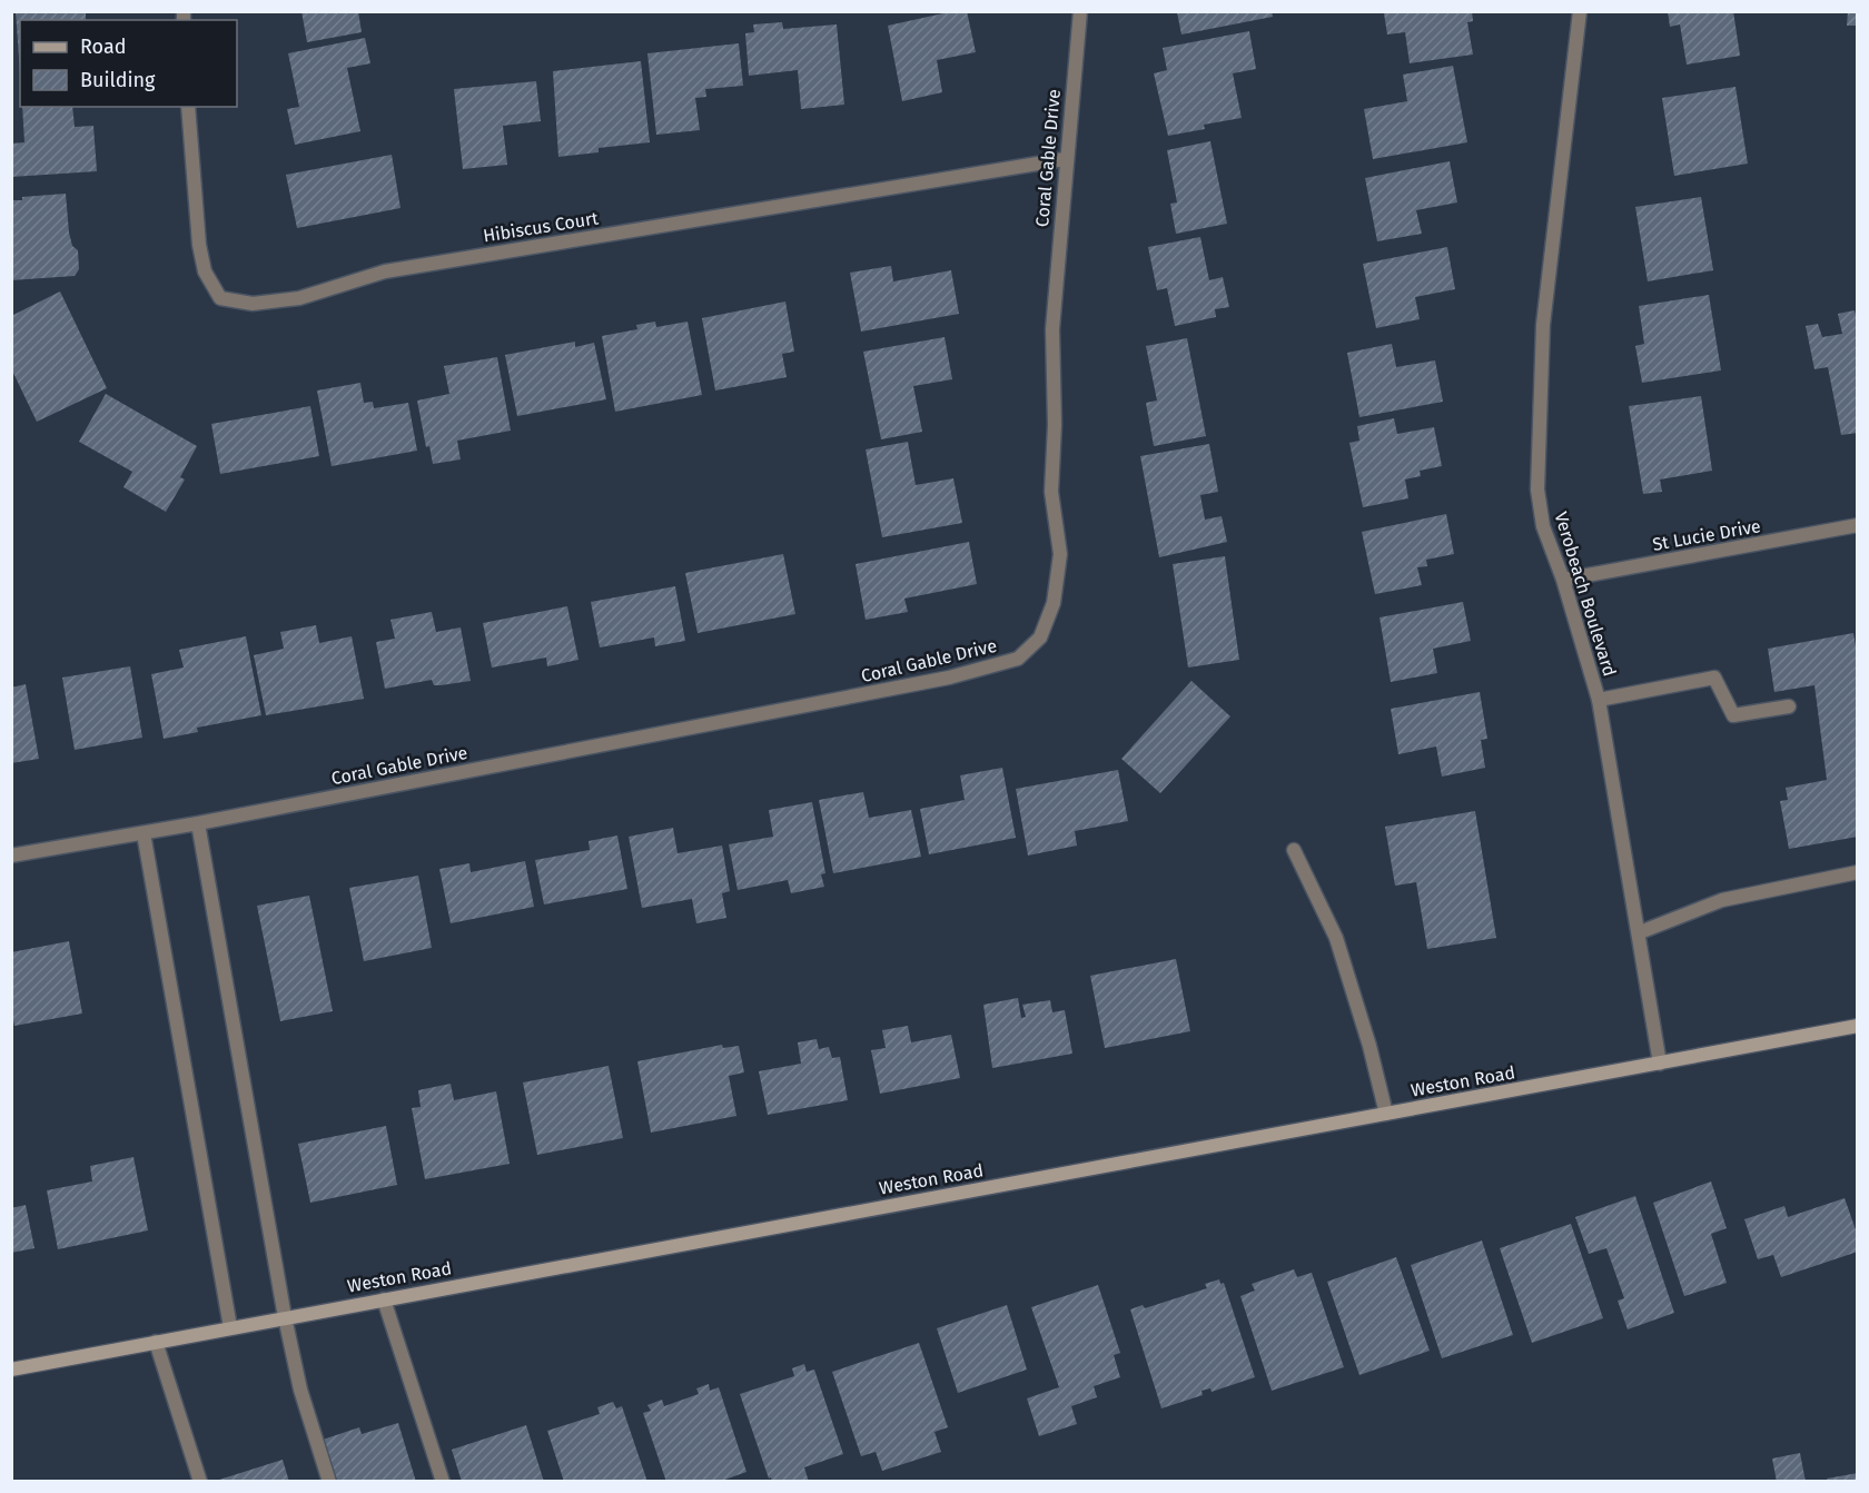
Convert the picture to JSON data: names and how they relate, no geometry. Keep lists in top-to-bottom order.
{
  "streets": {
    "main road": ["Weston Road"],
    "street": [
      "Coral Gable Drive",
      "Hibiscus Court",
      "St Lucie Drive",
      "Verobeach Boulevard"
    ]
  },
  "crossings": [
    ["Coral Gable Drive", "Hibiscus Court"],
    ["St Lucie Drive", "Verobeach Boulevard"],
    ["Verobeach Boulevard", "Weston Road"]
  ],
  "legend": ["Road", "Building"]
}
